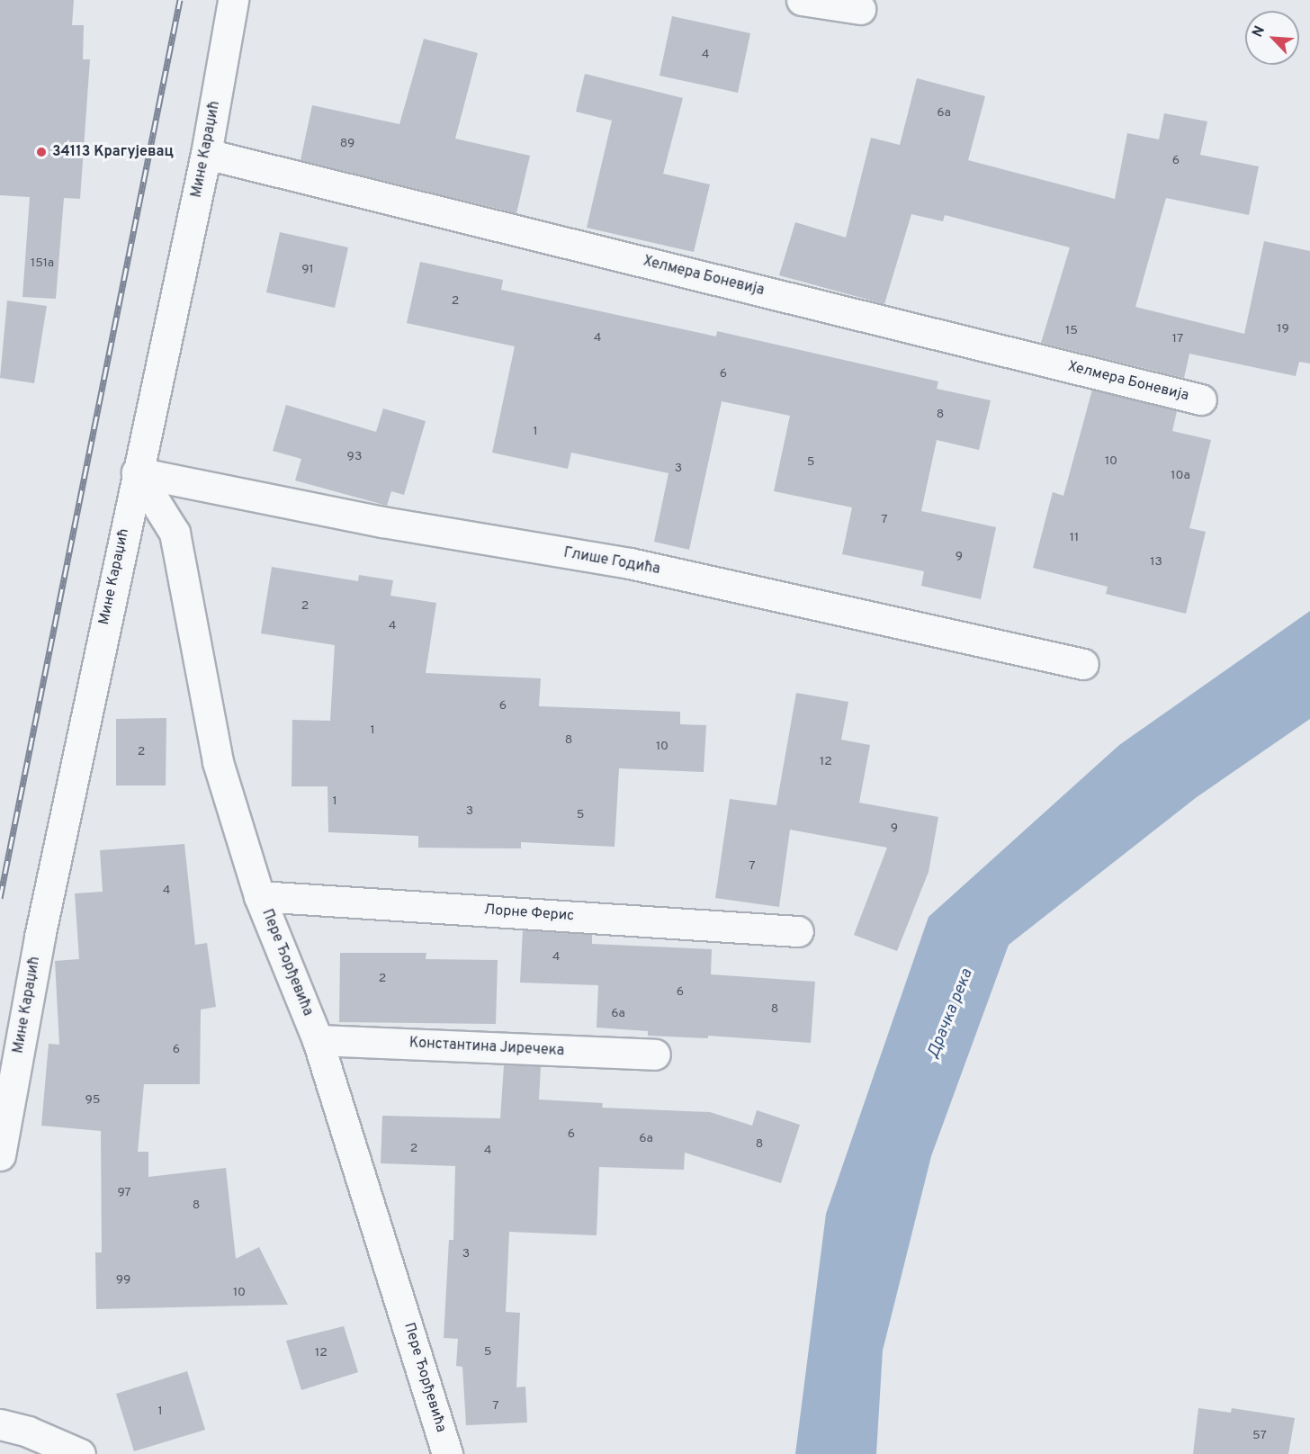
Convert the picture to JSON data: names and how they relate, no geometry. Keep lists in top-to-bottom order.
{
  "streets": {
    "street": [
      "Мине Караџић",
      "Хелмера Боневија",
      "Глише Годића",
      "Лорне Ферис",
      "Пере Ђорђевића",
      "Константина Јиречека"
    ]
  },
  "crossings": [
    ["Мине Караџић", "Хелмера Боневија"],
    ["Мине Караџић", "Глише Годића"],
    ["Мине Караџић", "Пере Ђорђевића"],
    ["Глише Годића", "Пере Ђорђевића"],
    ["Лорне Ферис", "Пере Ђорђевића"],
    ["Пере Ђорђевића", "Константина Јиречека"]
  ],
  "water": ["Драчка река"],
  "places": ["34113 Крагујевац"],
  "house_numbers": [
    "4",
    "6a",
    "89",
    "6",
    "151a",
    "91",
    "2",
    "19",
    "15",
    "4",
    "17",
    "6",
    "8",
    "1",
    "93",
    "10",
    "5",
    "3",
    "10a",
    "7",
    "11",
    "9",
    "13",
    "2",
    "4",
    "6",
    "1",
    "8",
    "10",
    "2",
    "12",
    "1",
    "3",
    "5",
    "9",
    "7",
    "4",
    "4",
    "2",
    "6",
    "8",
    "6a",
    "6",
    "95",
    "6",
    "6a",
    "8",
    "2",
    "4",
    "97",
    "8",
    "3",
    "99",
    "10",
    "5",
    "12",
    "7",
    "1",
    "57"
  ],
  "north": "top left"
}
